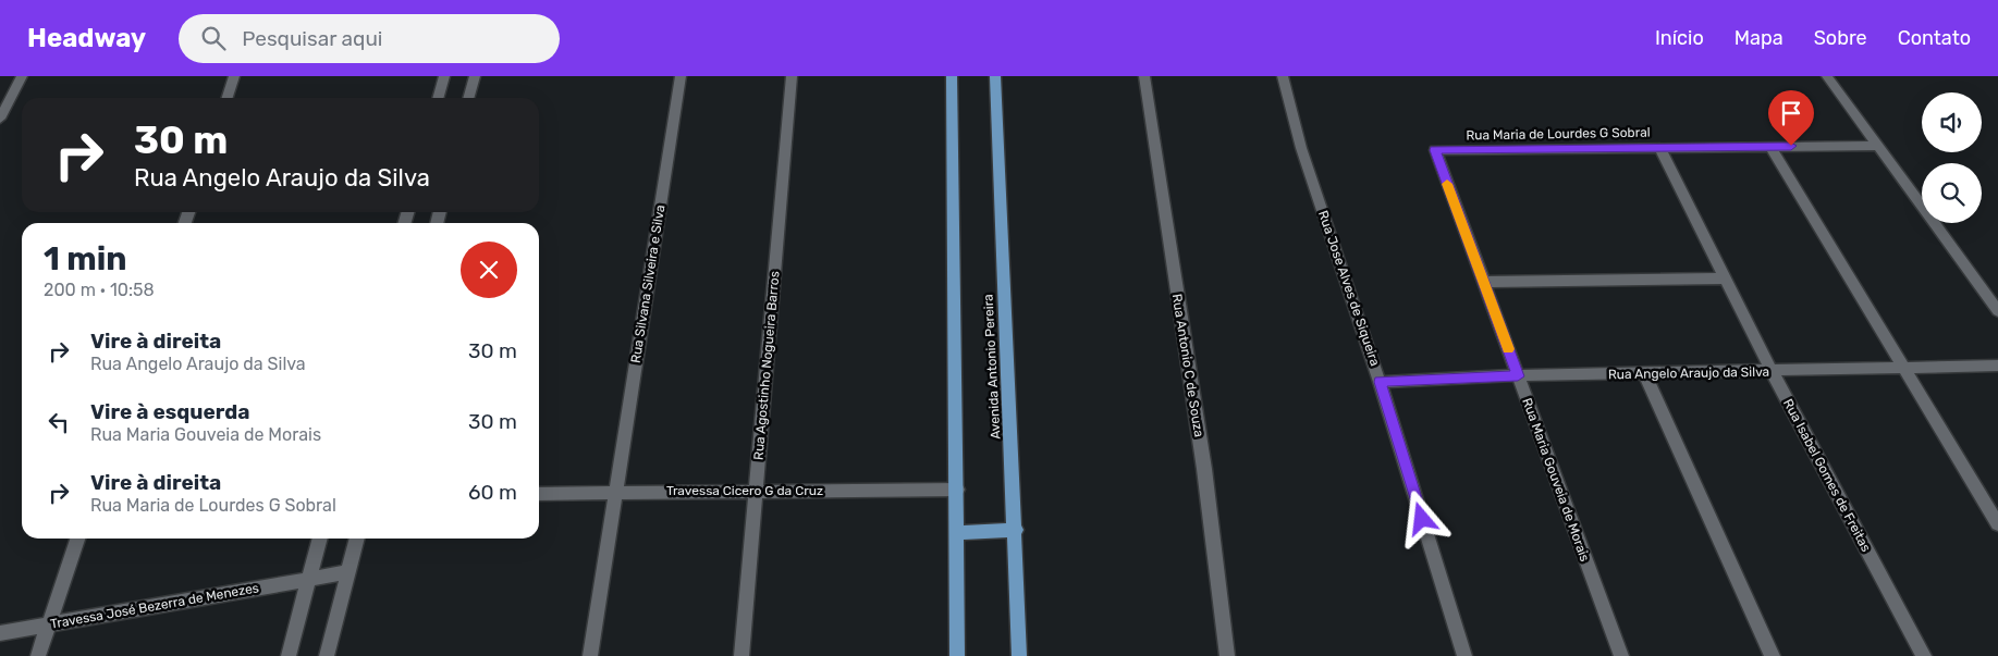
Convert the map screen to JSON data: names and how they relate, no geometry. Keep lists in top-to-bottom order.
{
  "streets": {
    "main road": ["Avenida Antonio Pereira"],
    "street": [
      "Rua Maria de Lourdes G Sobral",
      "Rua Silvana Silveira e Silva",
      "Rua Jose Alves de Siqueira",
      "Rua Agostinho Nogueira Barros",
      "Rua Antonio C de Souza",
      "Rua Angelo Araujo da Silva",
      "Rua Isabel Gomes de Freitas",
      "Rua Maria Gouveia de Morais",
      "Travessa Cicero G da Cruz",
      "Travessa José Bezerra de Menezes"
    ]
  },
  "crossings": [
    ["Rua Maria de Lourdes G Sobral", "Rua Isabel Gomes de Freitas"],
    ["Rua Maria de Lourdes G Sobral", "Rua Maria Gouveia de Morais"],
    ["Rua Silvana Silveira e Silva", "Travessa Cicero G da Cruz"],
    ["Rua Jose Alves de Siqueira", "Rua Angelo Araujo da Silva"],
    ["Rua Agostinho Nogueira Barros", "Travessa Cicero G da Cruz"],
    ["Rua Angelo Araujo da Silva", "Rua Isabel Gomes de Freitas"],
    ["Rua Angelo Araujo da Silva", "Rua Maria Gouveia de Morais"]
  ],
  "page": {
    "header": "Headway",
    "search": "Pesquisar aqui",
    "nav": [
      "Início",
      "Mapa",
      "Sobre",
      "Contato"
    ],
    "turn": ["30 m", "Rua Angelo Araujo da Silva"],
    "heading": ["1 min", "200 m · 10:58"],
    "list": [
      {
        "name": "Vire à direita",
        "note": "Rua Angelo Araujo da Silva",
        "value": "30 m"
      },
      {
        "name": "Vire à esquerda",
        "note": "Rua Maria Gouveia de Morais",
        "value": "30 m"
      },
      {
        "name": "Vire à direita",
        "note": "Rua Maria de Lourdes G Sobral",
        "value": "60 m"
      }
    ]
  }
}
